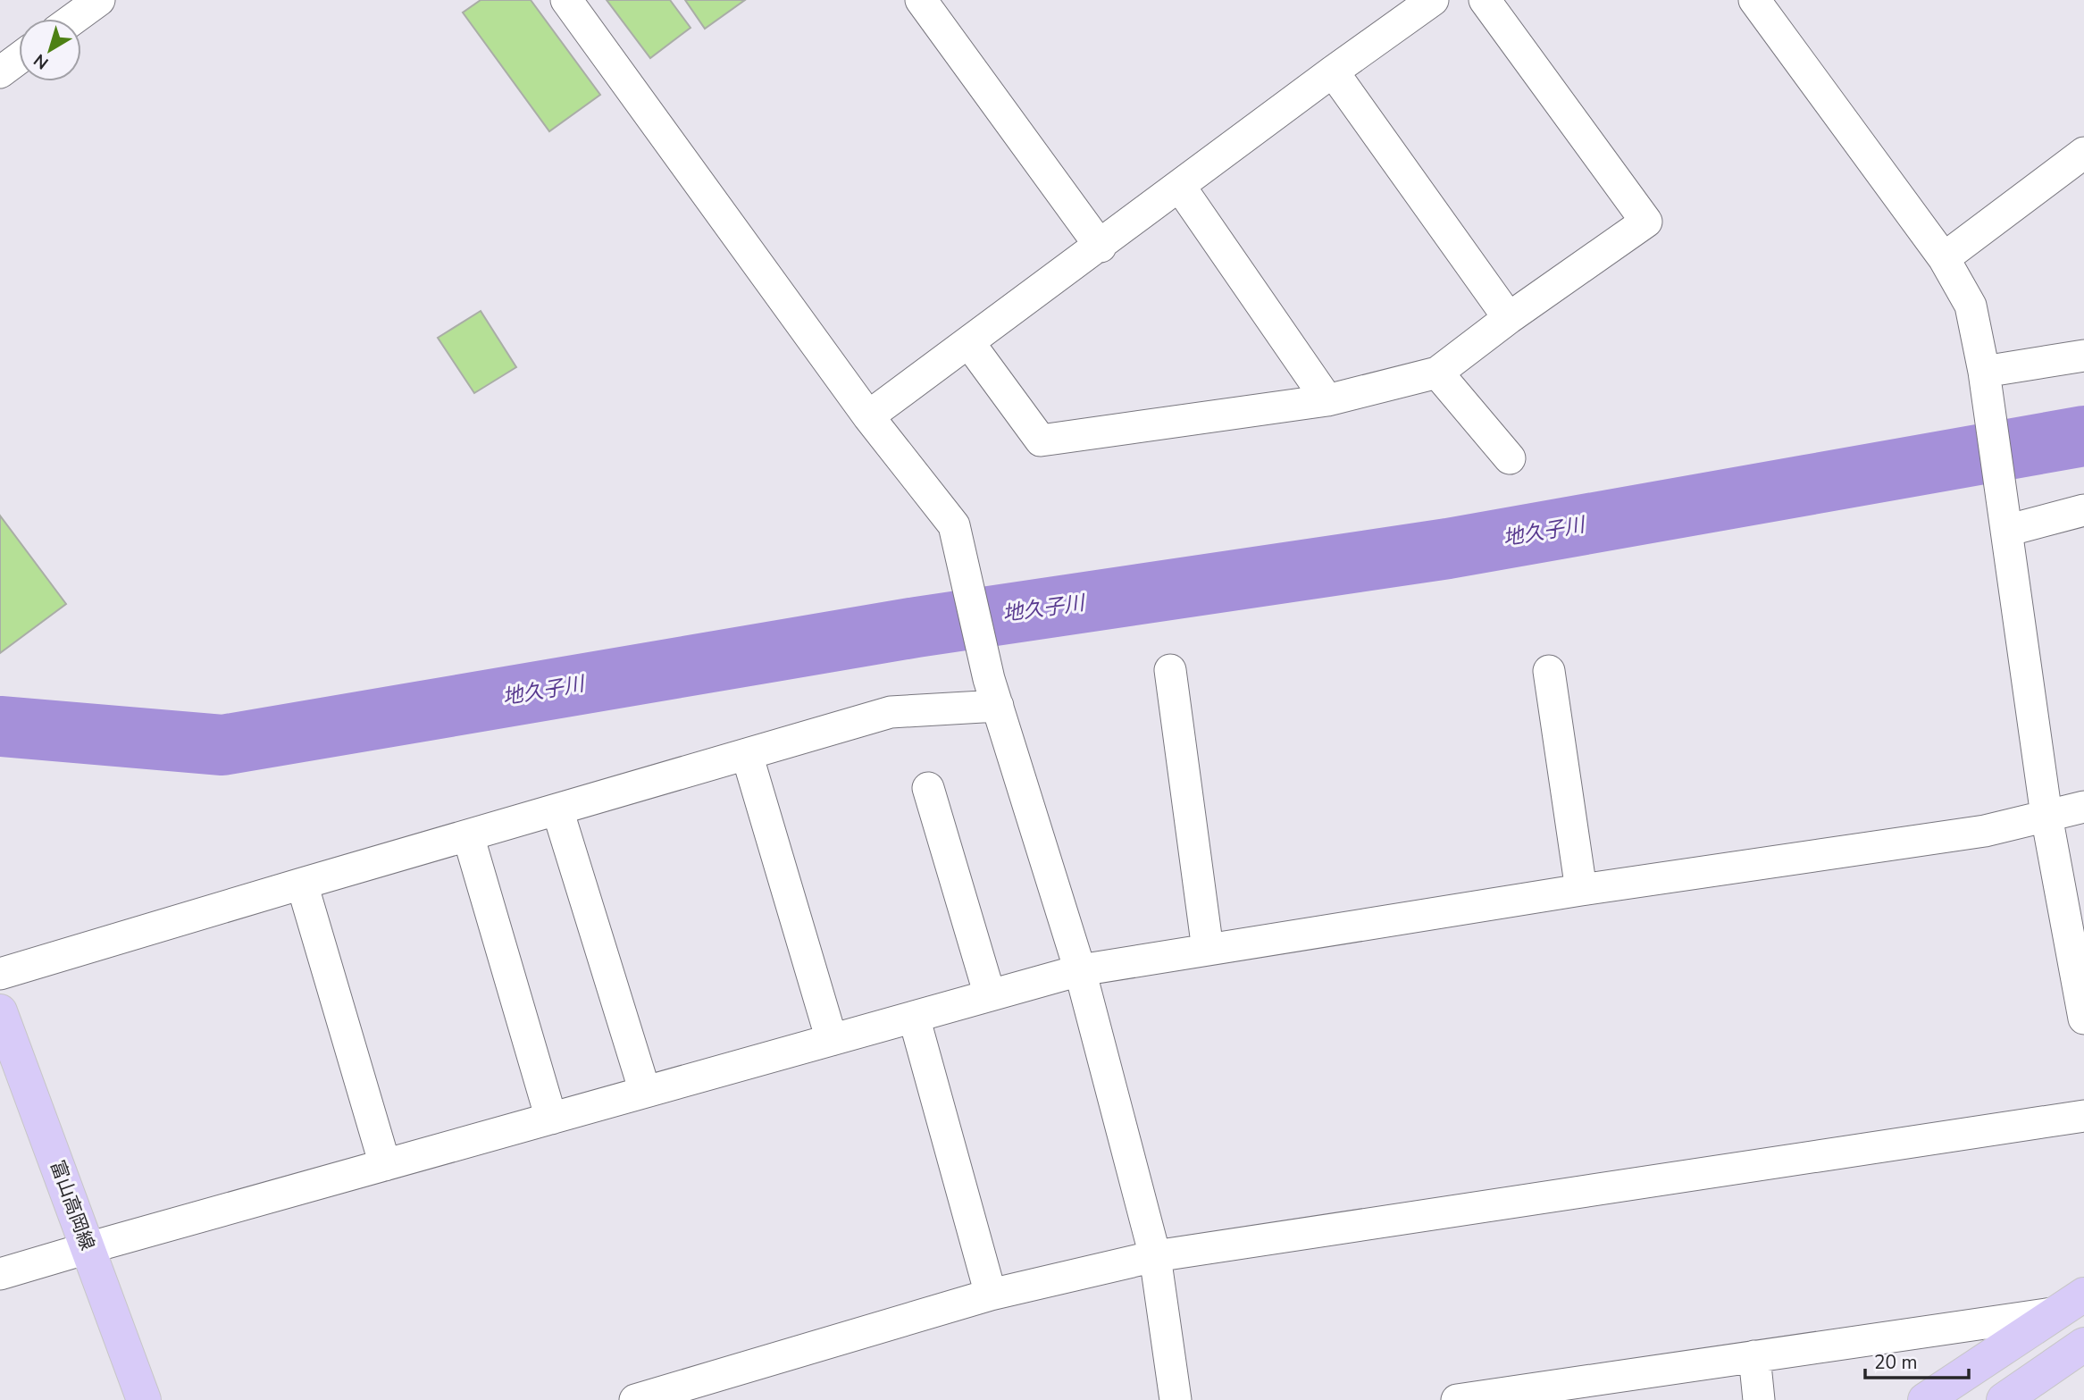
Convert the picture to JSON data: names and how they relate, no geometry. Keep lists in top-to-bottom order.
{
  "streets": {
    "main road": ["富山高岡線"]
  },
  "water": ["地久子川"],
  "scale_bar": "20 m",
  "north": "bottom left"
}
